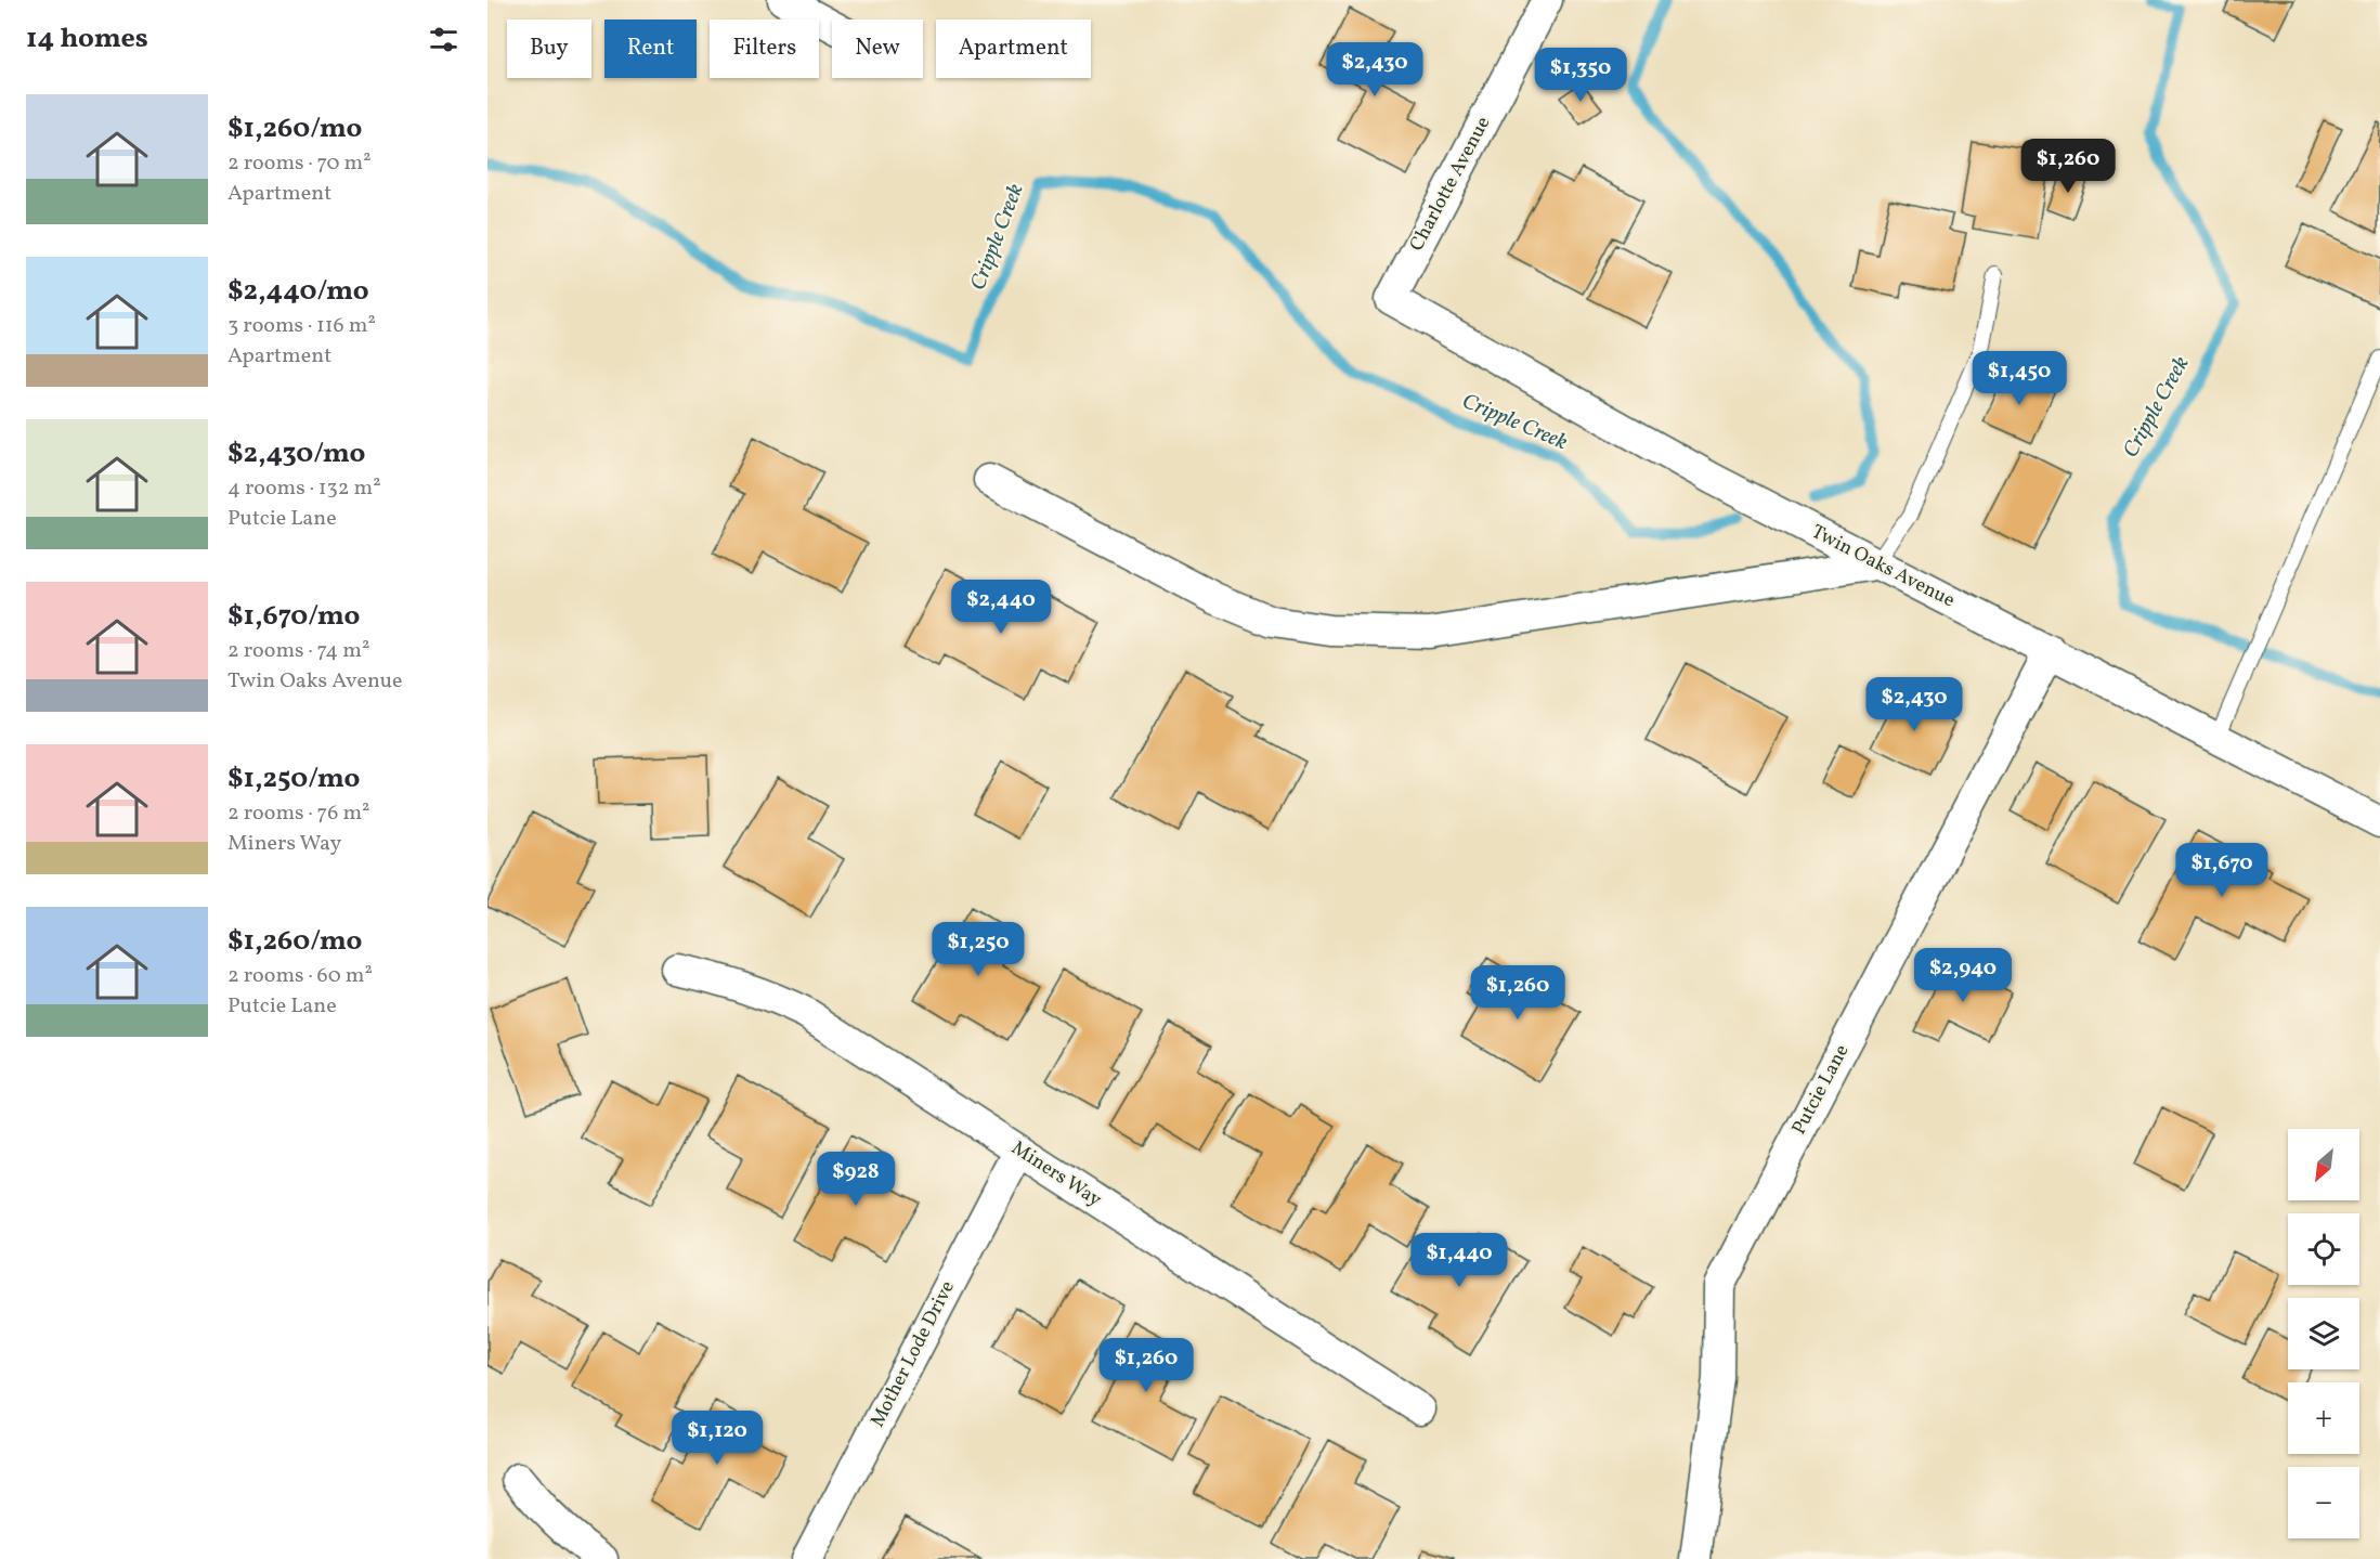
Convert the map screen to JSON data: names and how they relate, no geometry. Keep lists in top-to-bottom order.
{
  "streets": {
    "street": [
      "Charlotte Avenue",
      "Twin Oaks Avenue",
      "Putcie Lane",
      "Miners Way",
      "Mother Lode Drive"
    ]
  },
  "crossings": [
    ["Charlotte Avenue", "Twin Oaks Avenue"],
    ["Twin Oaks Avenue", "Putcie Lane"],
    ["Miners Way", "Mother Lode Drive"]
  ],
  "water": ["Cripple Creek"],
  "north": "bottom left",
  "page": {
    "heading": "14 homes",
    "chip": [
      "Buy",
      "Rent",
      "Filters",
      "New",
      "Apartment"
    ],
    "price": [
      "$2,430",
      "$1,350",
      "$1,260",
      "$1,450",
      "$2,440",
      "$2,430",
      "$1,670",
      "$1,250",
      "$2,940",
      "$1,260",
      "$928",
      "$1,440",
      "$1,260",
      "$1,120"
    ],
    "list": [
      {
        "name": "$1,260/mo",
        "note": "2 rooms · 70 m² · Apartment"
      },
      {
        "name": "$2,440/mo",
        "note": "3 rooms · 116 m² · Apartment"
      },
      {
        "name": "$2,430/mo",
        "note": "4 rooms · 132 m² · Putcie Lane"
      },
      {
        "name": "$1,670/mo",
        "note": "2 rooms · 74 m² · Twin Oaks Avenue"
      },
      {
        "name": "$1,250/mo",
        "note": "2 rooms · 76 m² · Miners Way"
      },
      {
        "name": "$1,260/mo",
        "note": "2 rooms · 60 m² · Putcie Lane"
      }
    ],
    "map_buttons": ["+", "−"]
  }
}
